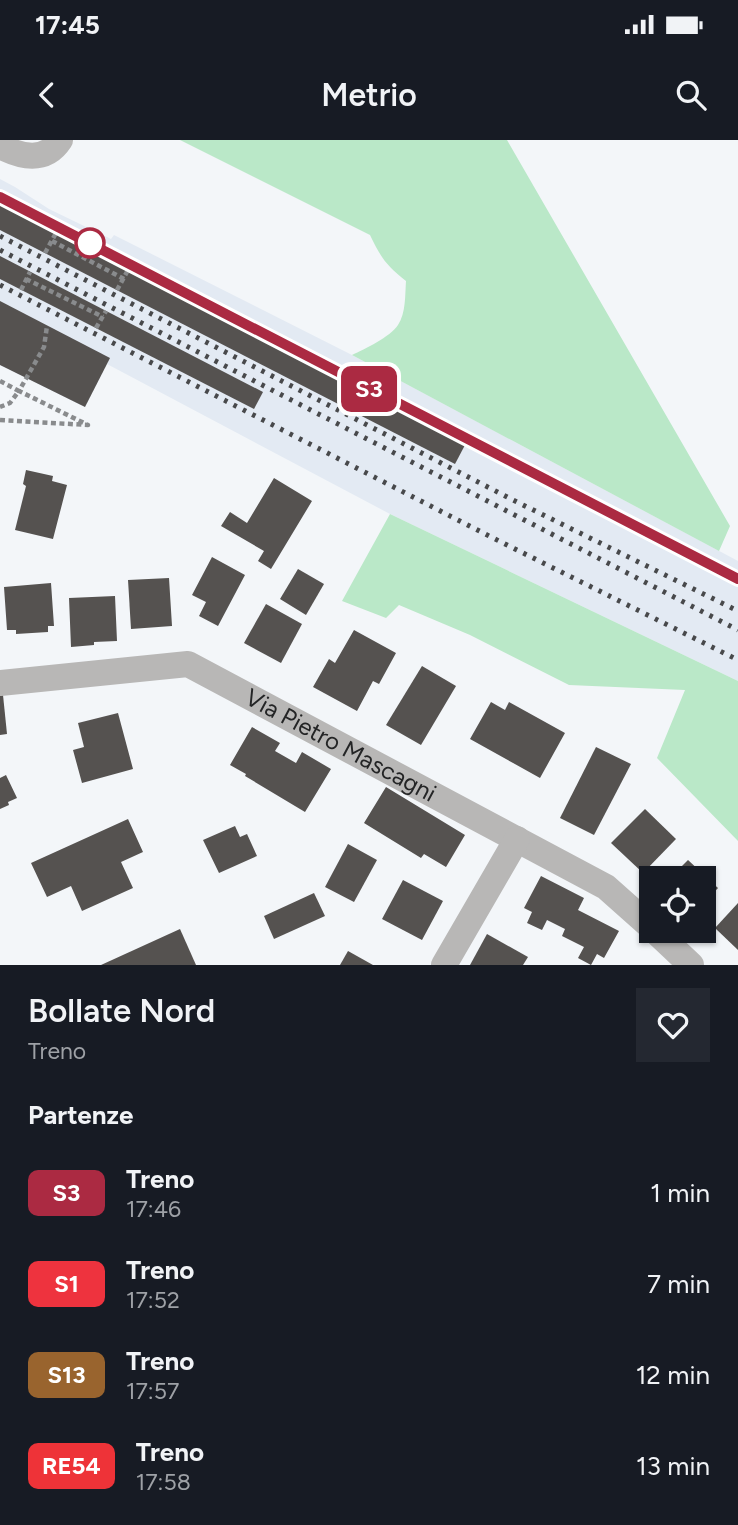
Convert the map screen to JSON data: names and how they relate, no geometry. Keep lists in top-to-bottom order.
{
  "streets": {
    "street": ["Via Pietro Mascagni"]
  },
  "page": {
    "status": "17:45",
    "header": "Metrio",
    "on_map": "S3",
    "heading": [
      ["Bollate Nord", "Treno"],
      "Partenze"
    ],
    "list": [
      {
        "mark": "S3",
        "name": "Treno",
        "note": "17:46",
        "value": "1 min"
      },
      {
        "mark": "S1",
        "name": "Treno",
        "note": "17:52",
        "value": "7 min"
      },
      {
        "mark": "S13",
        "name": "Treno",
        "note": "17:57",
        "value": "12 min"
      },
      {
        "mark": "RE54",
        "name": "Treno",
        "note": "17:58",
        "value": "13 min"
      }
    ]
  }
}
